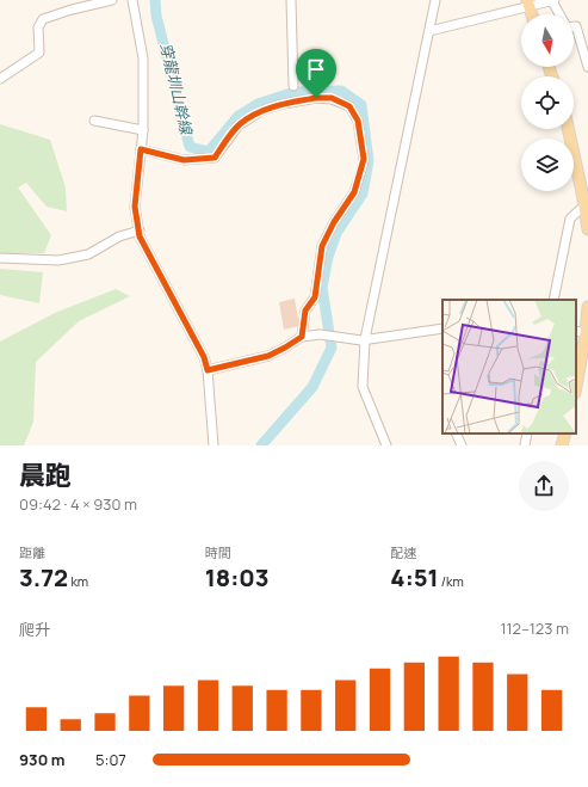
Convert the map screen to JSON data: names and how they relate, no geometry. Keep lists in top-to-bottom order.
{
  "water": ["穿龍圳山幹線"],
  "north": "bottom",
  "page": {
    "heading": ["晨跑", "09:42 · 4 × 930 m"],
    "stats": [
      ["距離", "3.72 km"],
      ["時間", "18:03"],
      ["配速", "4:51 /km"]
    ],
    "chart": ["爬升", "112–123 m"],
    "list": [
      {
        "name": "930 m",
        "note": "5:07"
      }
    ]
  }
}
